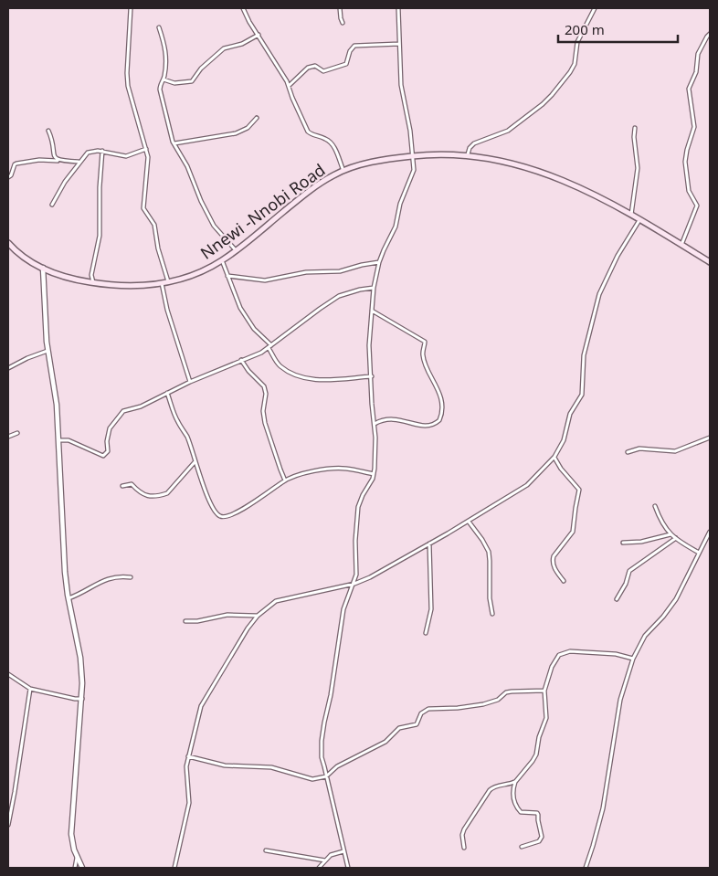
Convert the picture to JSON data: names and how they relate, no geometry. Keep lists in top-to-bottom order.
{
  "streets": {
    "main road": ["Nnewi -Nnobi Road"]
  },
  "scale_bar": "200 m"
}
